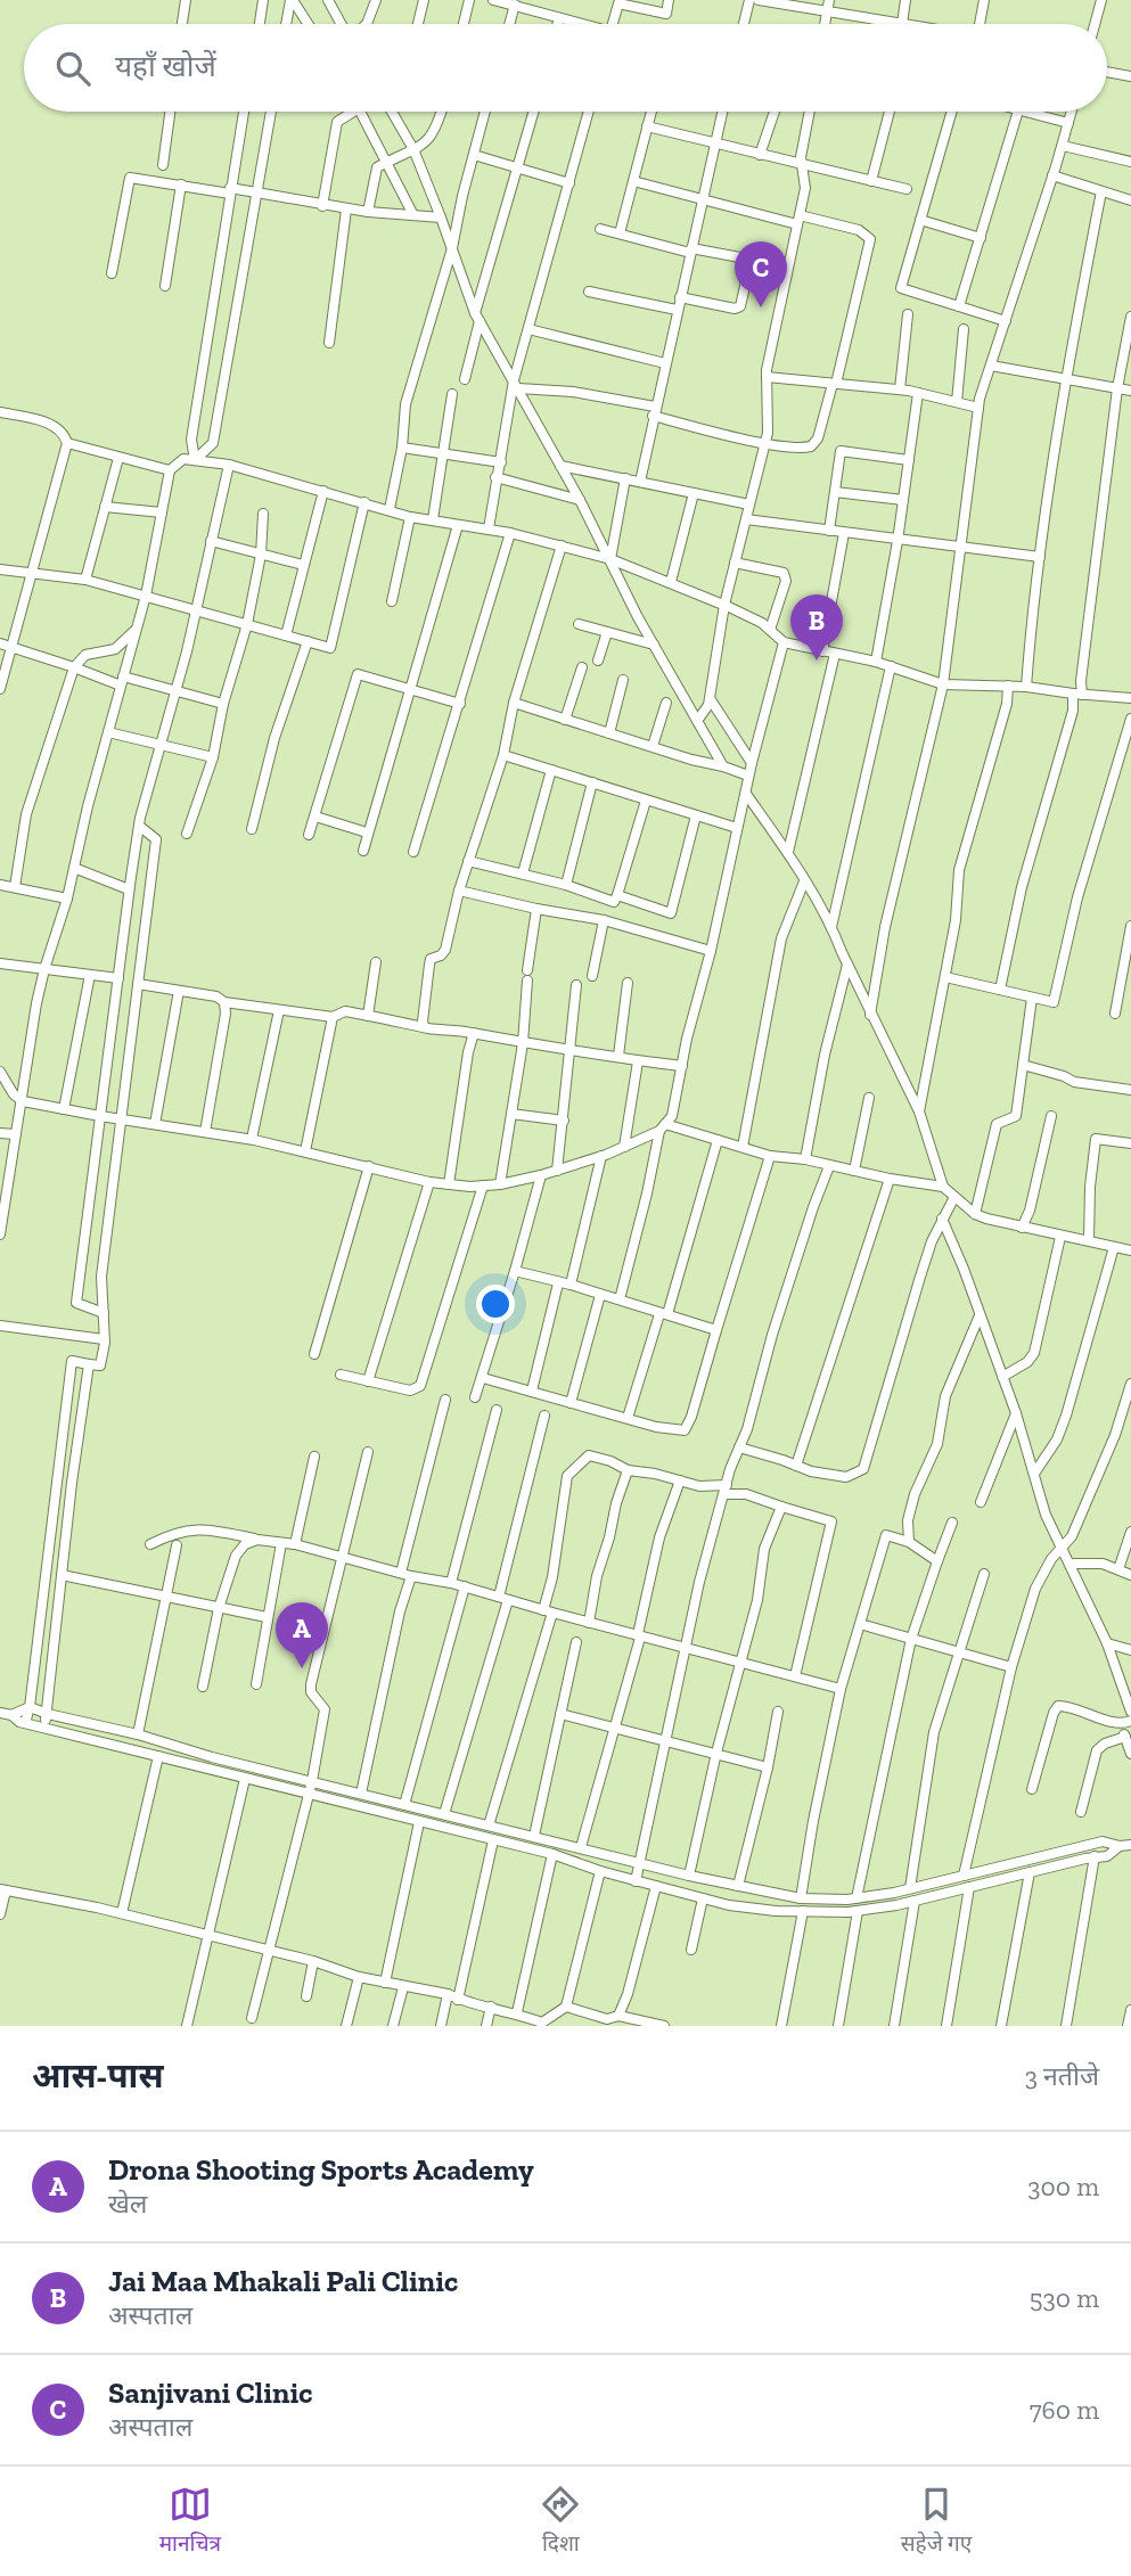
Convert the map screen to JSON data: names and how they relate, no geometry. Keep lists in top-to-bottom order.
{
  "page": {
    "search": "यहाँ खोजें",
    "pins": ["C", "B", "A"],
    "heading": ["आस-पास", "3 नतीजे"],
    "list": [
      {
        "mark": "A",
        "name": "Drona Shooting Sports Academy",
        "note": "खेल",
        "value": "300 m"
      },
      {
        "mark": "B",
        "name": "Jai Maa Mhakali Pali Clinic",
        "note": "अस्पताल",
        "value": "530 m"
      },
      {
        "mark": "C",
        "name": "Sanjivani Clinic",
        "note": "अस्पताल",
        "value": "760 m"
      }
    ],
    "nav": ["मानचित्र", "दिशा", "सहेजे गए"]
  }
}
